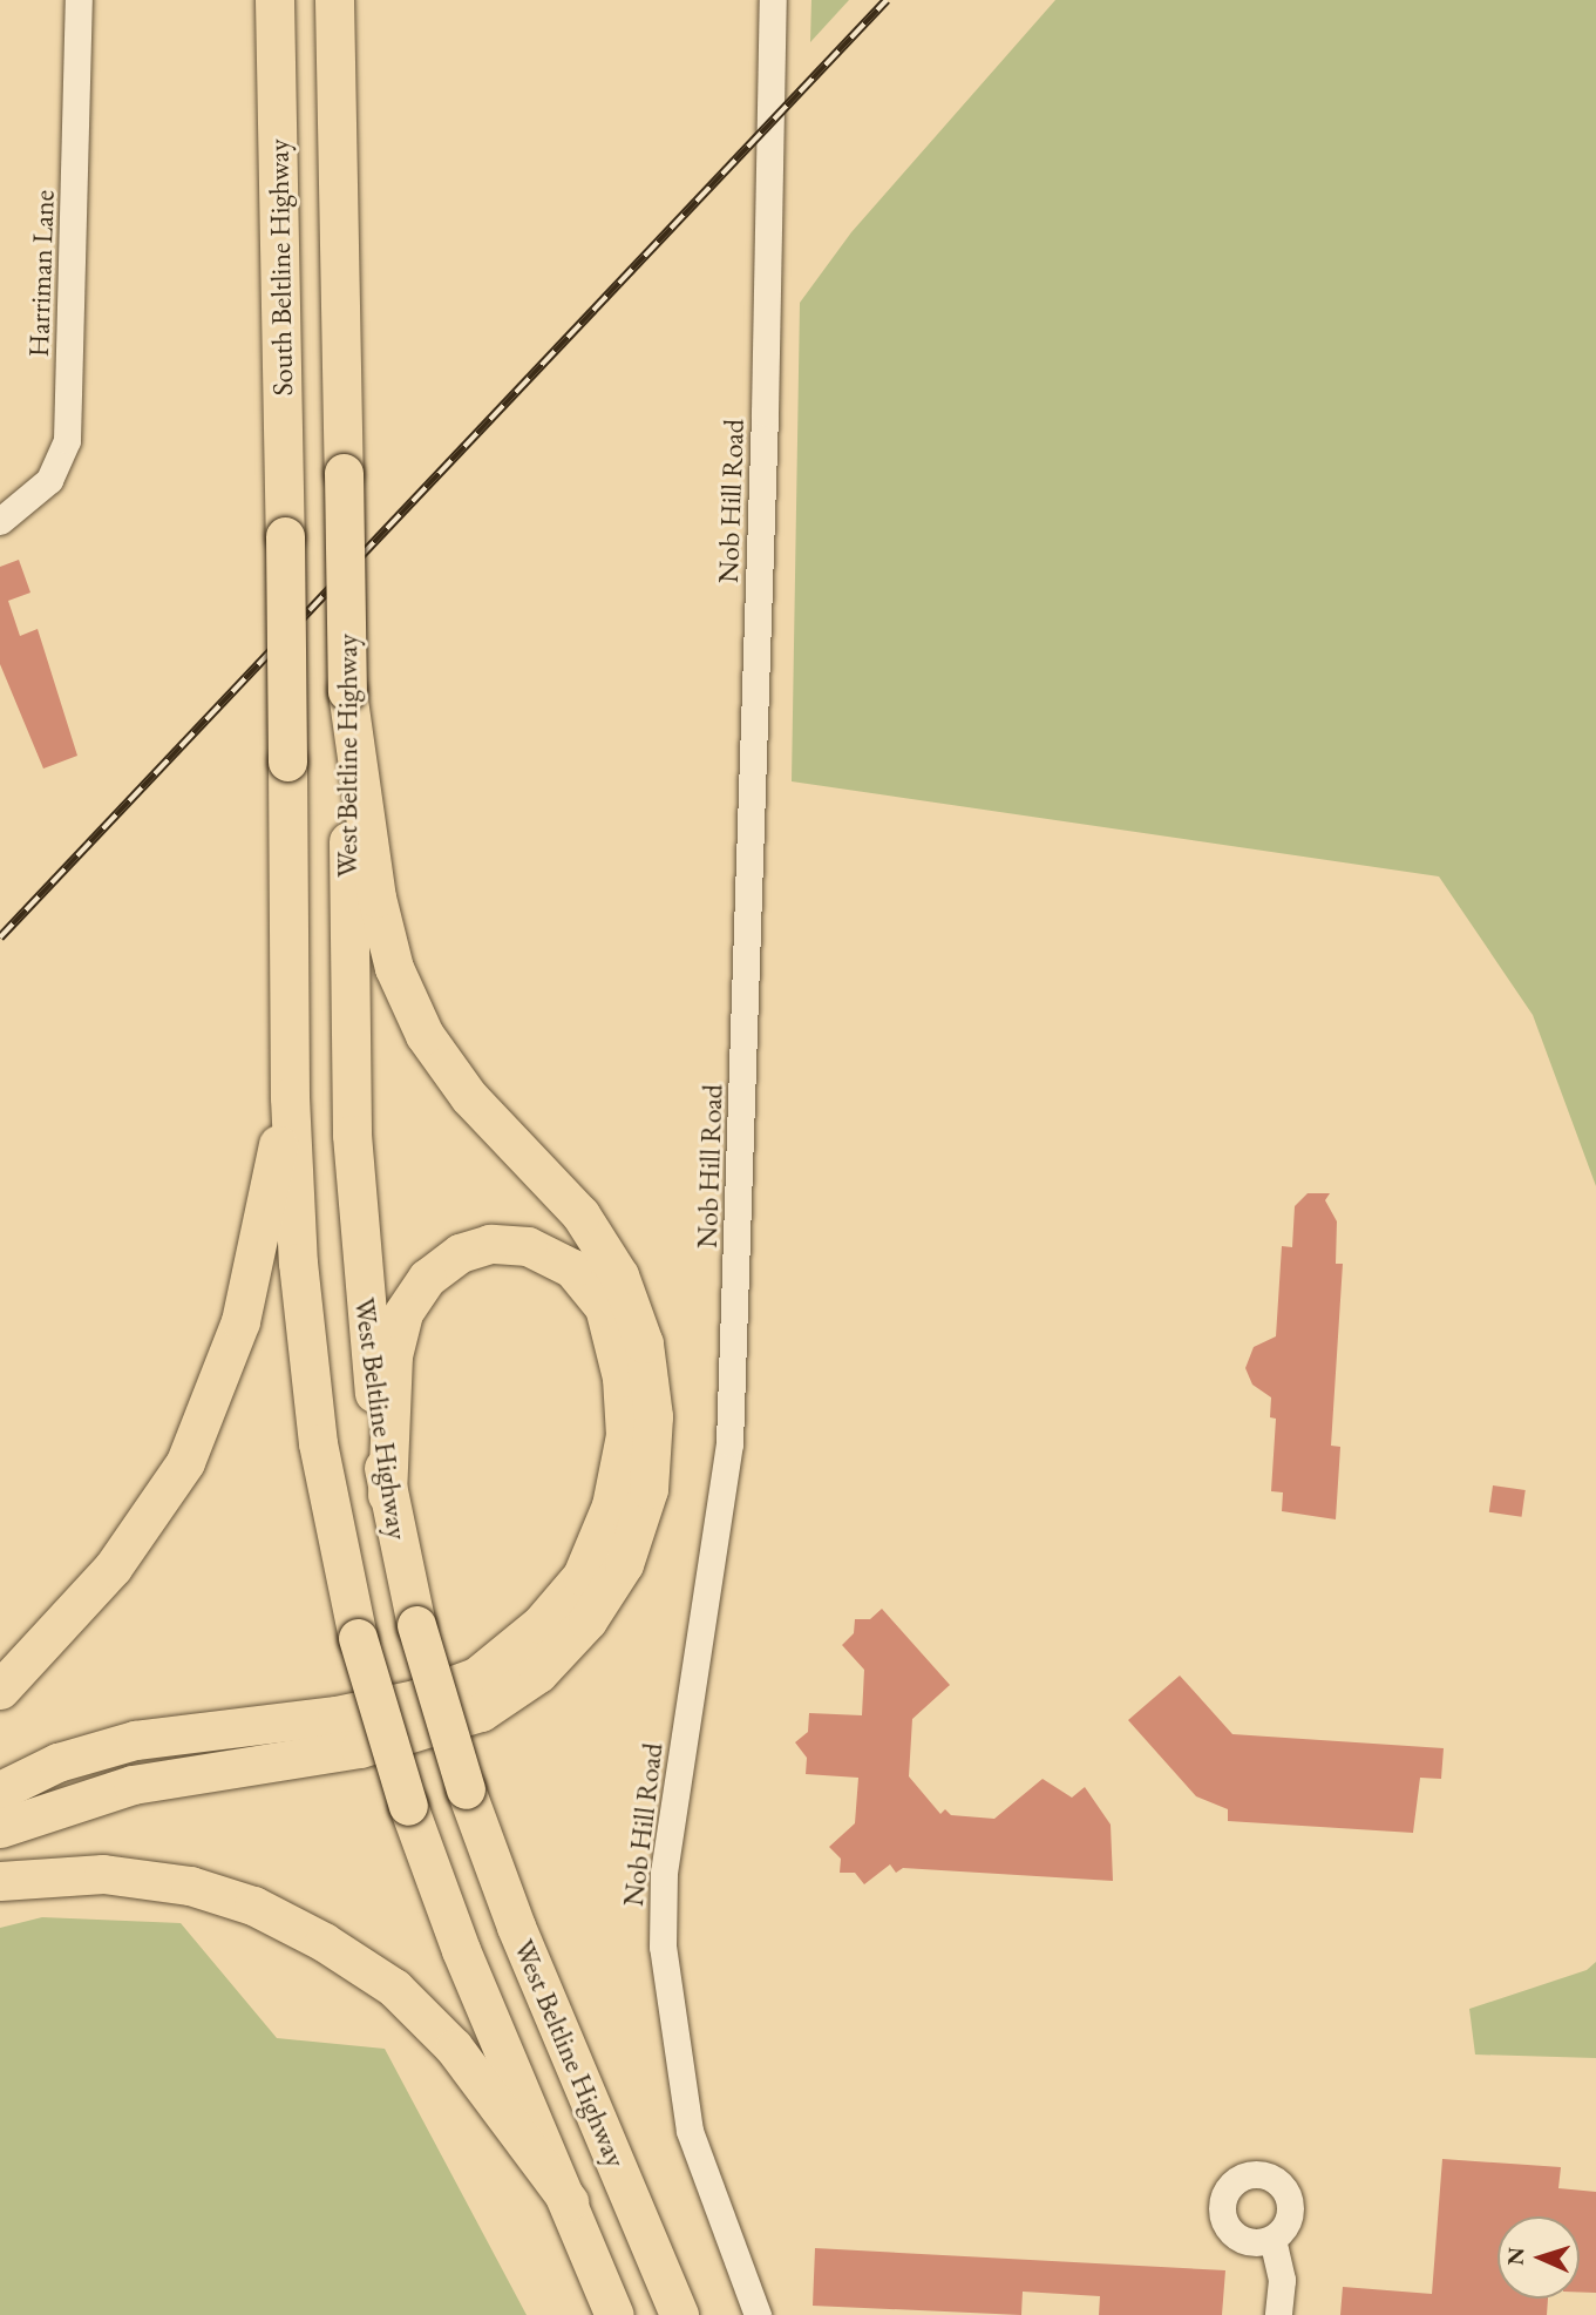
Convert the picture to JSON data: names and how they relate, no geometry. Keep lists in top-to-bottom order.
{
  "streets": {
    "highway": ["South Beltline Highway", "West Beltline Highway"],
    "street": ["Harriman Lane", "Nob Hill Road"]
  },
  "crossings": [
    ["South Beltline Highway", "West Beltline Highway"]
  ],
  "north": "left"
}
